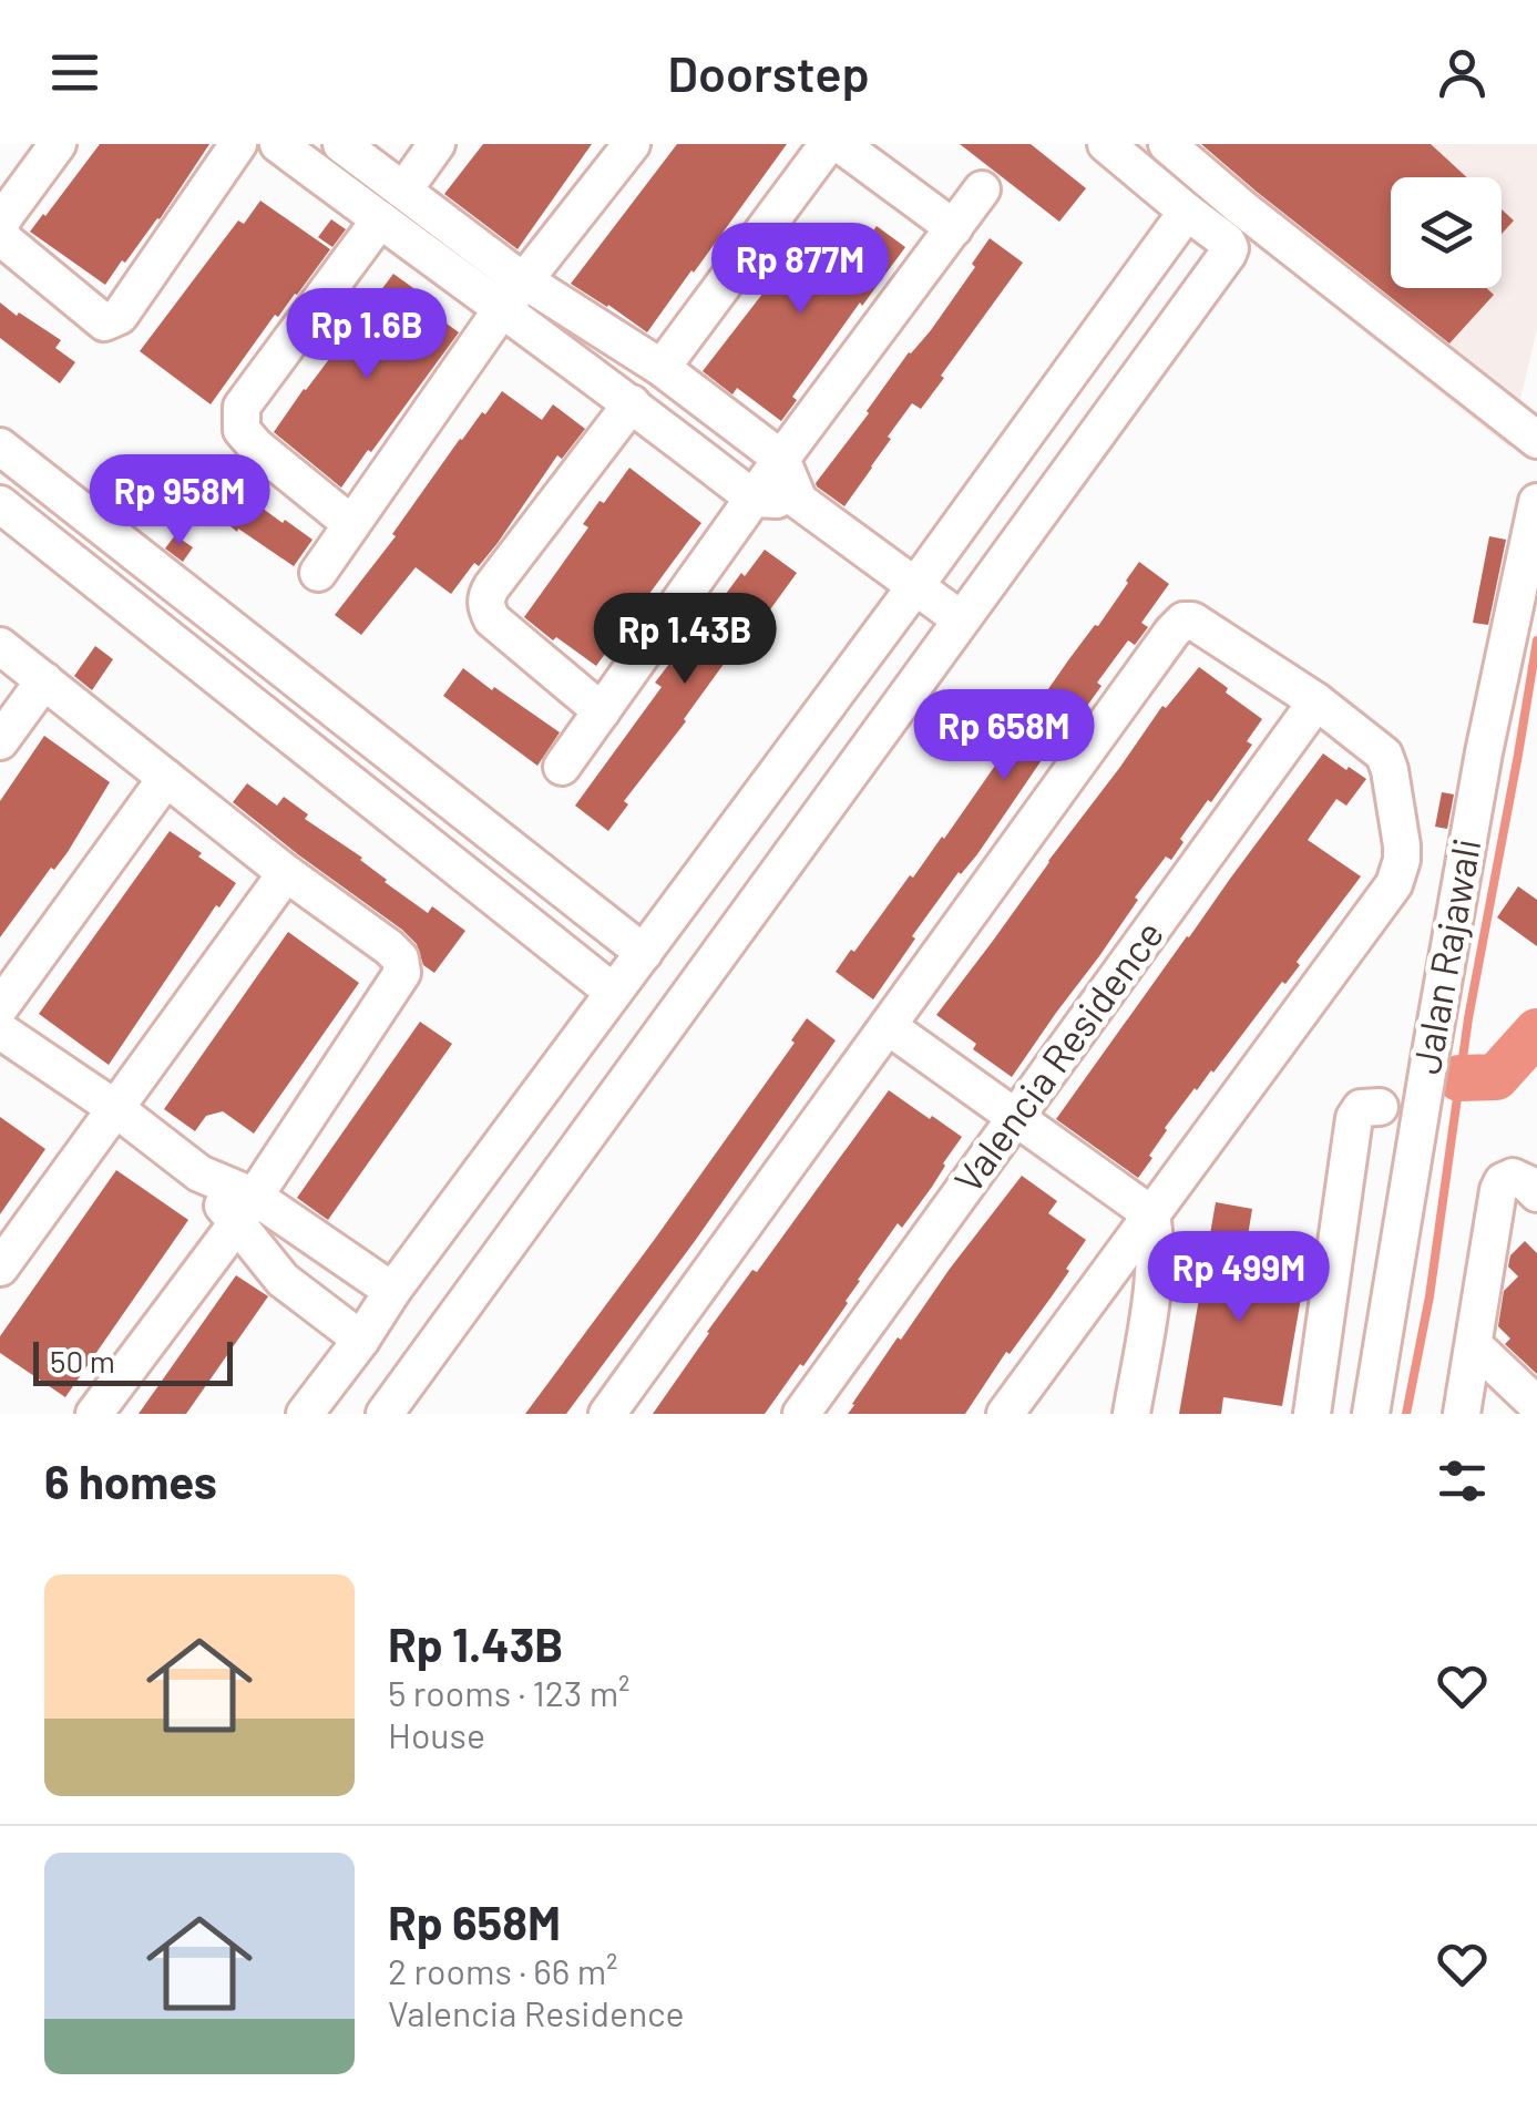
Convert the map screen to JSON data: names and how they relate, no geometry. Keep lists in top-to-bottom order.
{
  "streets": {
    "street": ["Jalan Rajawali", "Valencia Residence"]
  },
  "scale_bar": "50 m",
  "page": {
    "header": "Doorstep",
    "price": [
      "Rp 877M",
      "Rp 1.6B",
      "Rp 958M",
      "Rp 1.43B",
      "Rp 658M",
      "Rp 499M"
    ],
    "scale": "50 m",
    "heading": "6 homes",
    "list": [
      {
        "name": "Rp 1.43B",
        "note": "5 rooms · 123 m² · House"
      },
      {
        "name": "Rp 658M",
        "note": "2 rooms · 66 m² · Valencia Residence"
      }
    ]
  }
}
